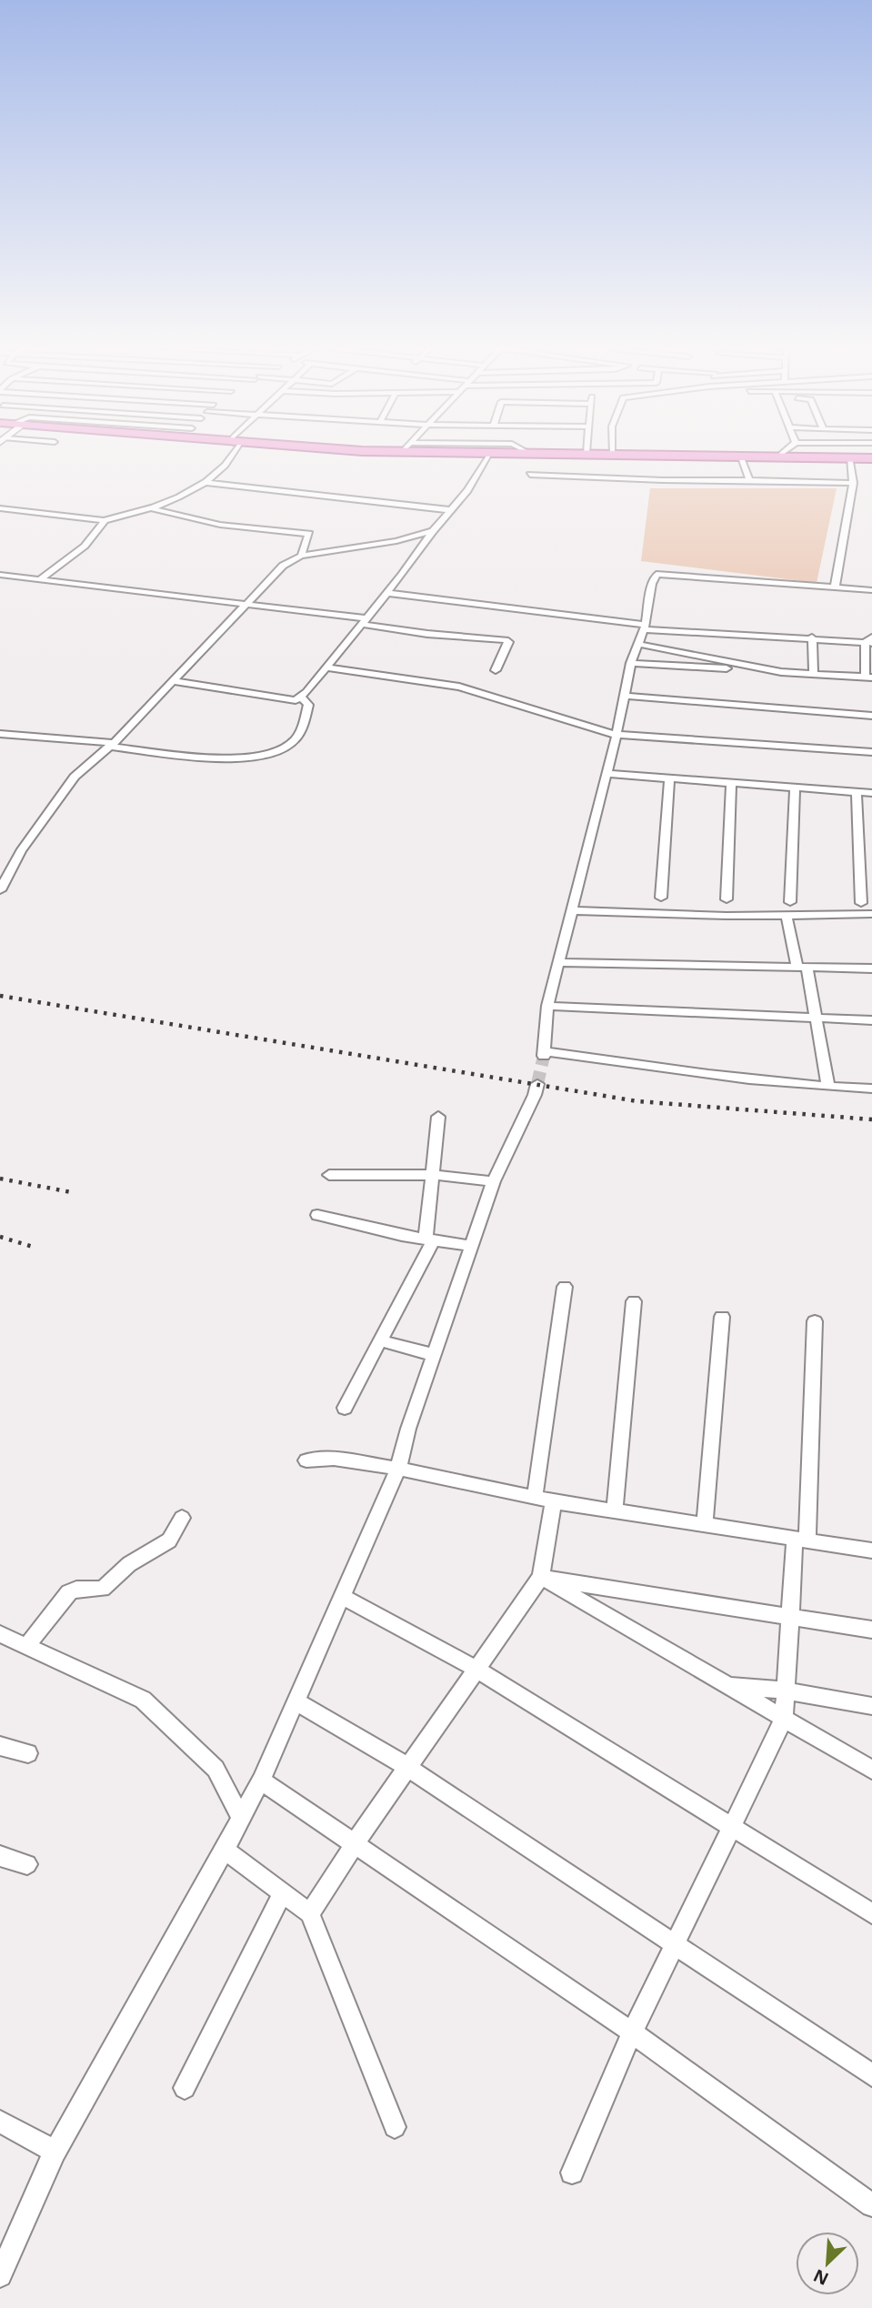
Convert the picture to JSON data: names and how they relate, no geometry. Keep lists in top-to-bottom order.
{
  "north": "bottom left"
}
